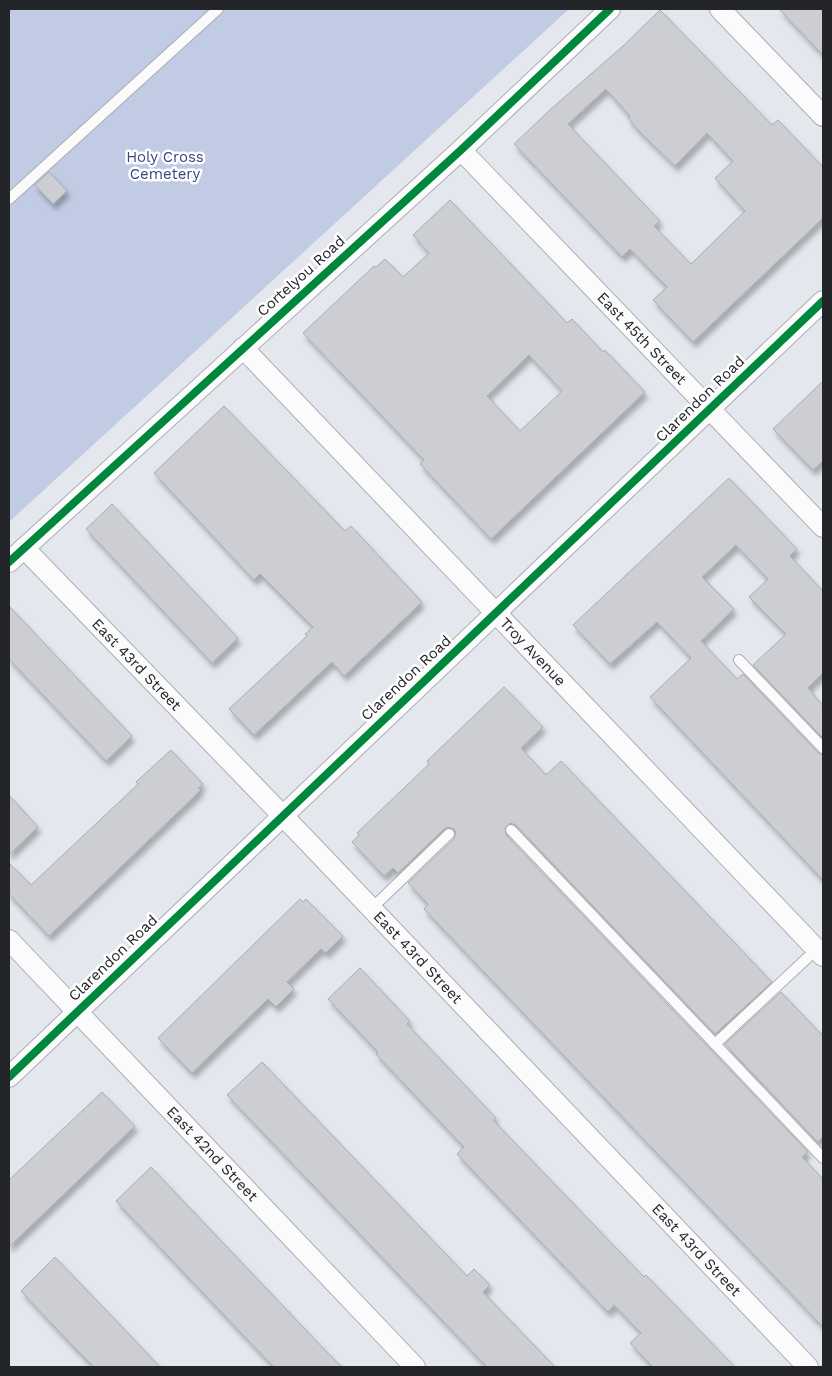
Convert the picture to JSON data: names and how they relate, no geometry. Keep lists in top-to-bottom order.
{
  "streets": {
    "street": [
      "Cortelyou Road",
      "East 45th Street",
      "Clarendon Road",
      "Troy Avenue",
      "East 43rd Street",
      "East 42nd Street"
    ]
  },
  "crossings": [
    ["Cortelyou Road", "East 45th Street"],
    ["Cortelyou Road", "Troy Avenue"],
    ["Cortelyou Road", "East 43rd Street"],
    ["East 45th Street", "Clarendon Road"],
    ["Clarendon Road", "Troy Avenue"],
    ["Clarendon Road", "East 43rd Street"],
    ["Clarendon Road", "East 42nd Street"]
  ],
  "parks": ["Holy Cross Cemetery"]
}
